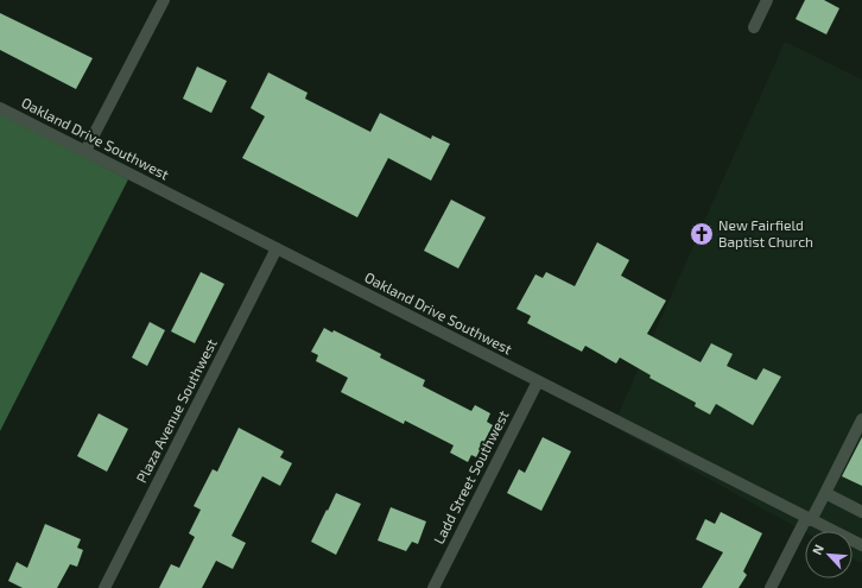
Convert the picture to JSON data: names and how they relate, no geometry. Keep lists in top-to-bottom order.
{
  "streets": {
    "street": ["Oakland Drive Southwest", "Plaza Avenue Southwest", "Ladd Street Southwest"]
  },
  "crossings": [
    ["Oakland Drive Southwest", "Plaza Avenue Southwest"],
    ["Oakland Drive Southwest", "Ladd Street Southwest"]
  ],
  "places": {
    "church": ["New Fairfield Baptist Church"]
  },
  "north": "top left"
}
